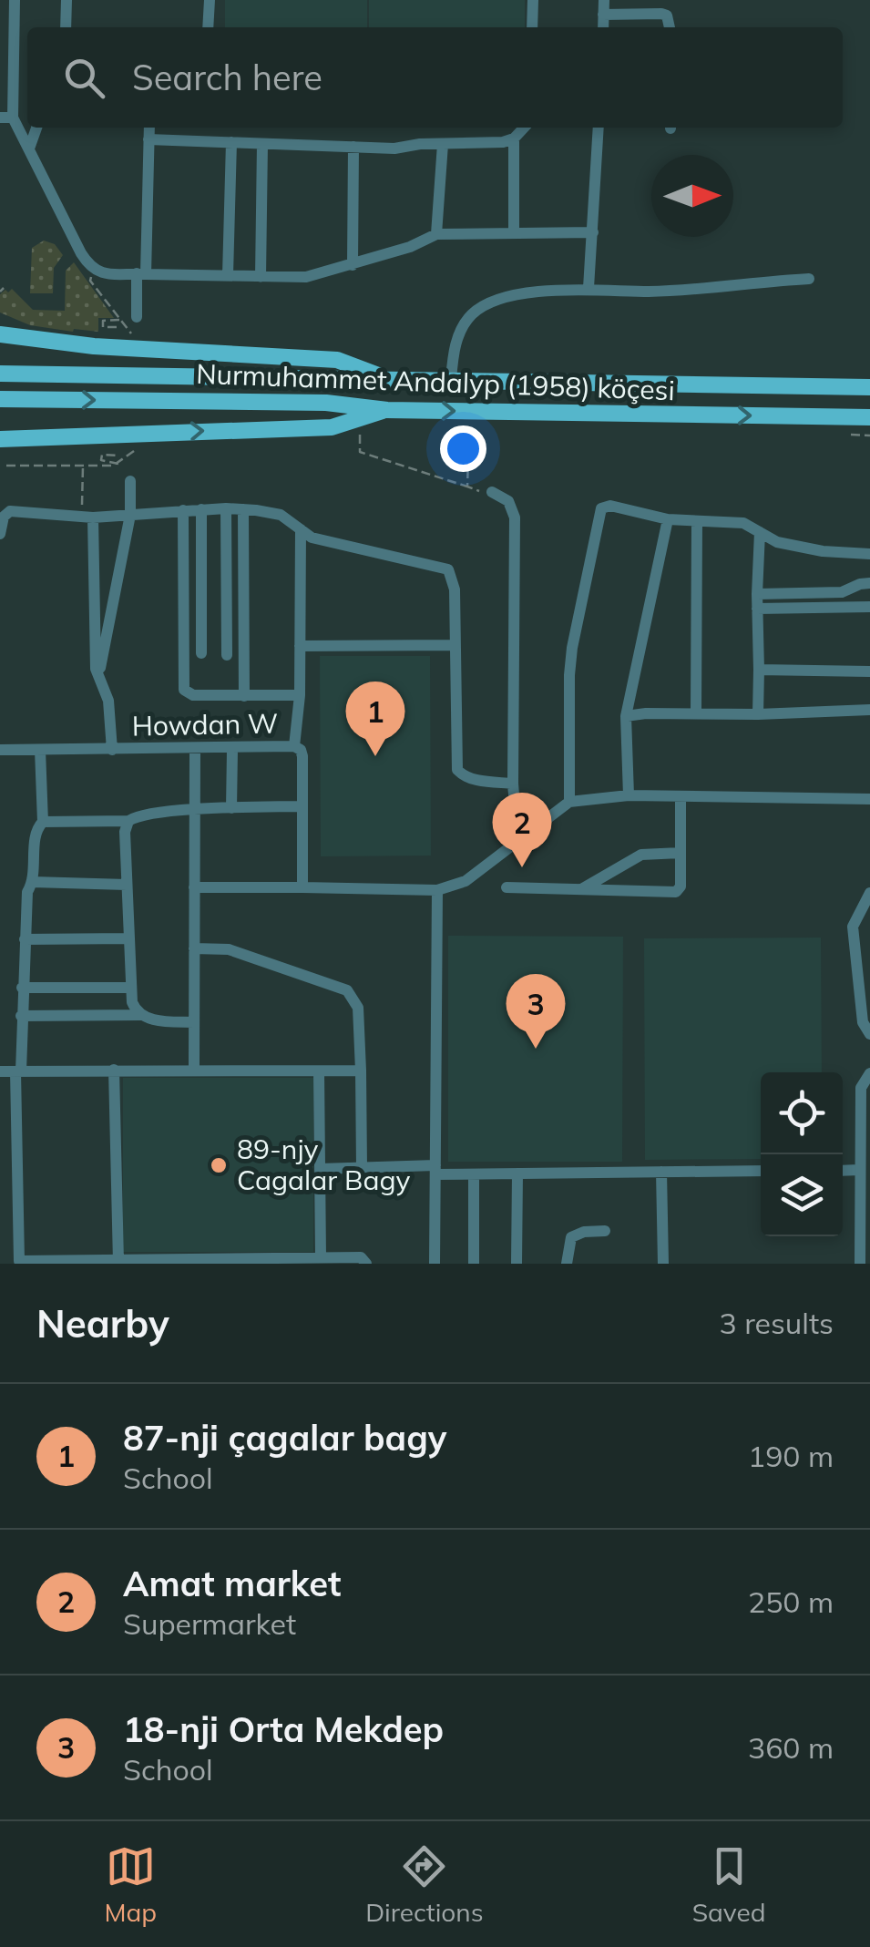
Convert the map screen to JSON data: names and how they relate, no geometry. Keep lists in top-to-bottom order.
{
  "streets": {
    "main road": ["Nurmuhammet Andalyp (1958) köçesi"],
    "street": ["Howdan W"]
  },
  "places": ["89-njy Cagalar Bagy"],
  "north": "right",
  "page": {
    "search": "Search here",
    "pins": ["1", "2", "3"],
    "heading": ["Nearby", "3 results"],
    "list": [
      {
        "mark": "1",
        "name": "87-nji çagalar bagy",
        "note": "School",
        "value": "190 m"
      },
      {
        "mark": "2",
        "name": "Amat market",
        "note": "Supermarket",
        "value": "250 m"
      },
      {
        "mark": "3",
        "name": "18-nji Orta Mekdep",
        "note": "School",
        "value": "360 m"
      }
    ],
    "nav": ["Map", "Directions", "Saved"]
  }
}
